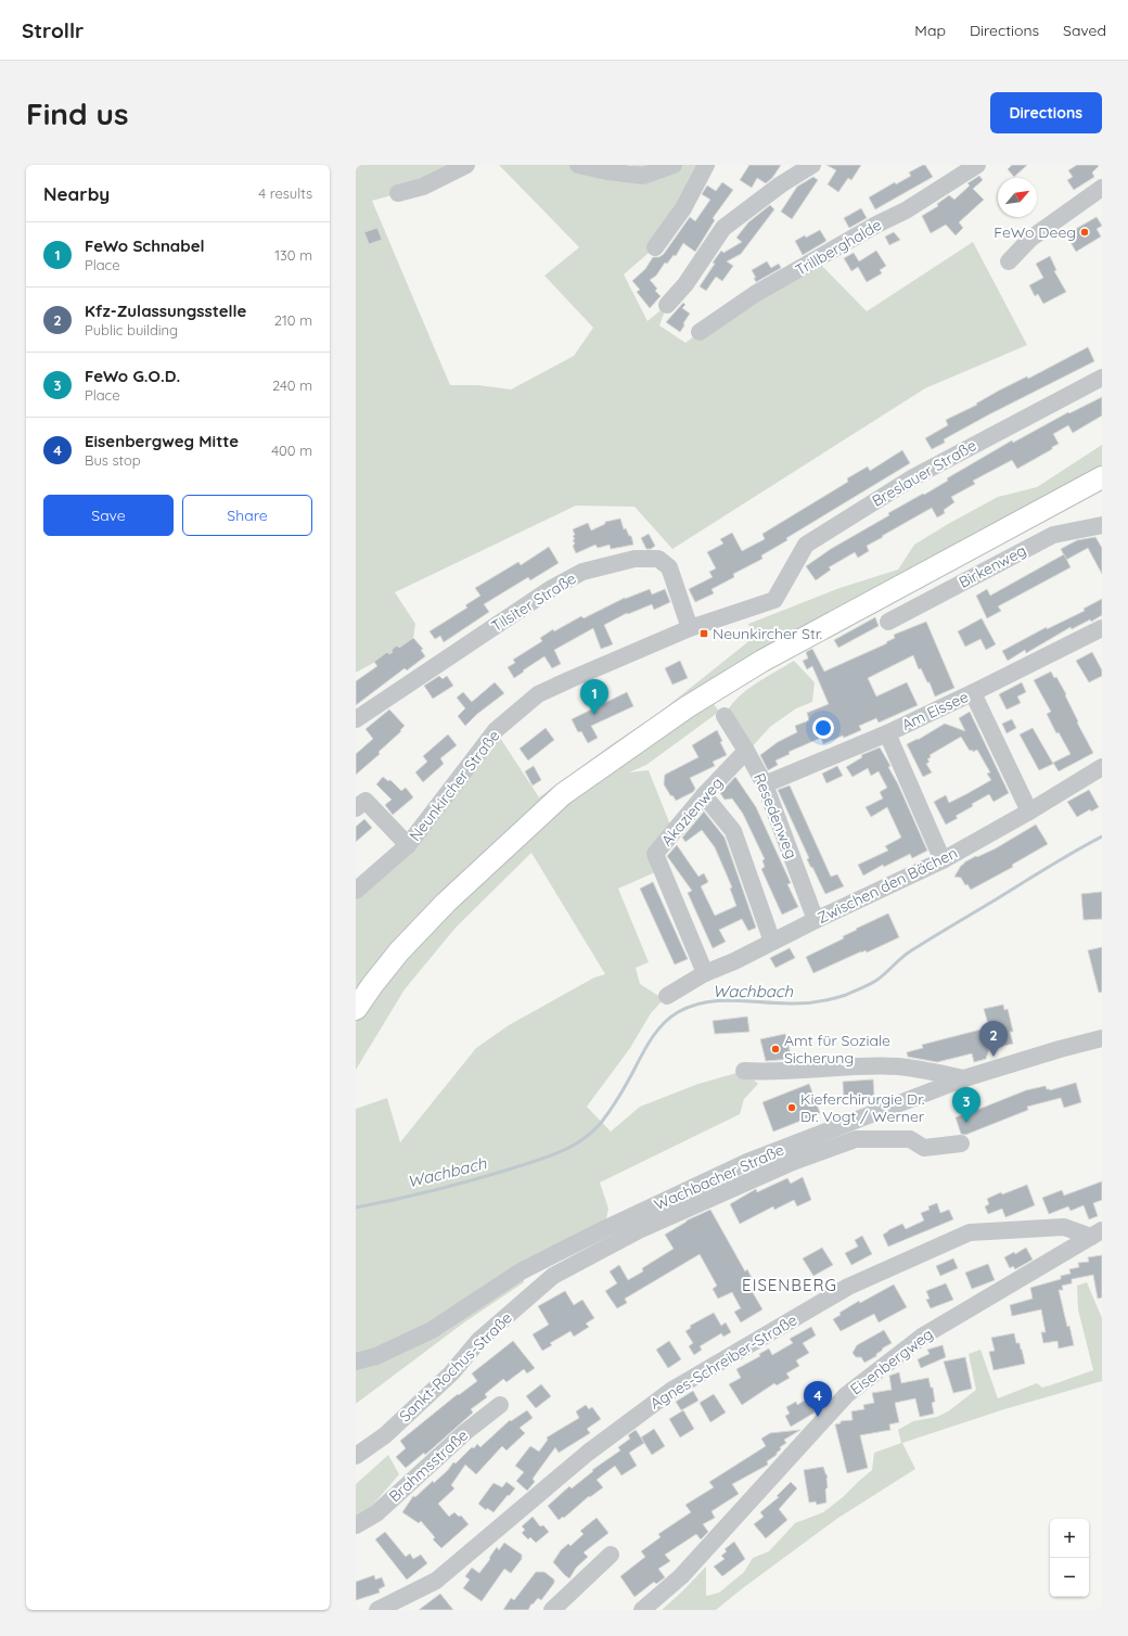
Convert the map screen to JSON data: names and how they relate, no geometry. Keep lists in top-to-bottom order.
{
  "streets": {
    "street": [
      "Trillberghalde",
      "Breslauer Straße",
      "Birkenweg",
      "Tilsiter Straße",
      "Am Eissee",
      "Neunkircher Straße",
      "Akazienweg",
      "Resedenweg",
      "Zwischen den Bächen",
      "Wachbacher Straße",
      "Agnes-Schreiber-Straße",
      "Eisenbergweg",
      "Sankt-Rochus-Straße",
      "Brahmsstraße"
    ]
  },
  "crossings": [
    ["Breslauer Straße", "Neunkircher Straße"],
    ["Tilsiter Straße", "Neunkircher Straße"],
    ["Am Eissee", "Resedenweg"],
    ["Akazienweg", "Resedenweg"],
    ["Akazienweg", "Zwischen den Bächen"],
    ["Resedenweg", "Zwischen den Bächen"],
    ["Agnes-Schreiber-Straße", "Eisenbergweg"]
  ],
  "districts": ["EISENBERG"],
  "water": ["Wachbach"],
  "places": {
    "other": ["FeWo Deeg", "Amt für Soziale Sicherung", "Kieferchirurgie Dr. Dr. Vogt / Werner"],
    "transit": ["Neunkircher Str."]
  },
  "north": "top right",
  "page": {
    "header": "Strollr",
    "nav": ["Map", "Directions", "Saved"],
    "buttons": [
      "Directions",
      ["Save", "Share"]
    ],
    "title": "Find us",
    "heading": ["Nearby", "4 results"],
    "list": [
      {
        "mark": "1",
        "name": "FeWo Schnabel",
        "note": "Place",
        "value": "130 m"
      },
      {
        "mark": "2",
        "name": "Kfz-Zulassungsstelle",
        "note": "Public building",
        "value": "210 m"
      },
      {
        "mark": "3",
        "name": "FeWo G.O.D.",
        "note": "Place",
        "value": "240 m"
      },
      {
        "mark": "4",
        "name": "Eisenbergweg Mitte",
        "note": "Bus stop",
        "value": "400 m"
      }
    ],
    "pins": [
      "1",
      "2",
      "3",
      "4"
    ],
    "map_buttons": ["+", "−"]
  }
}
